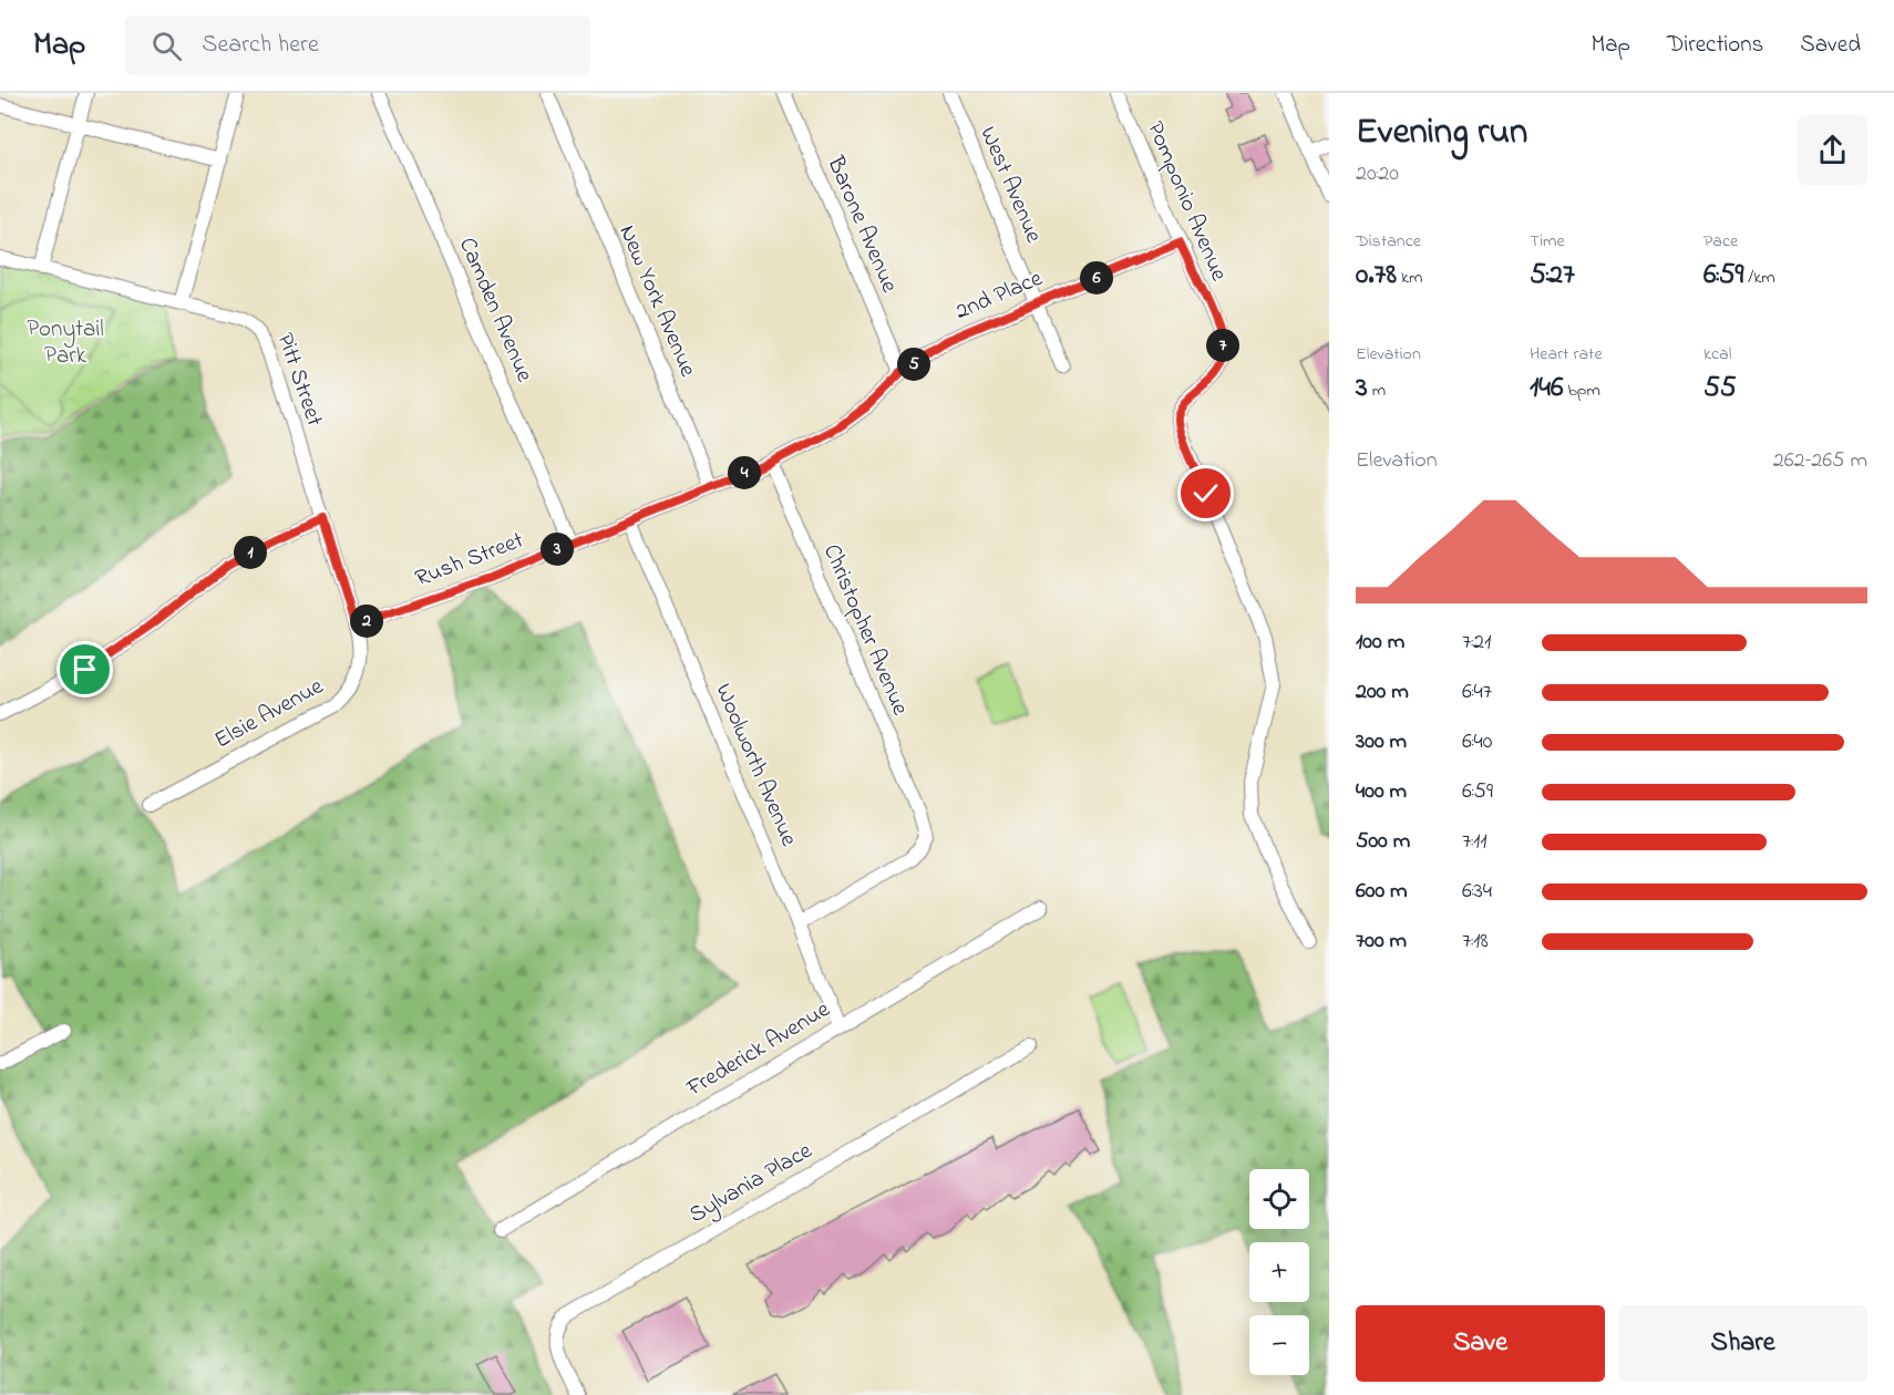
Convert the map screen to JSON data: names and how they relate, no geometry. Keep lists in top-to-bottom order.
{
  "streets": {
    "street": [
      "West Avenue",
      "Pomponio Avenue",
      "Barone Avenue",
      "2nd Place",
      "New York Avenue",
      "Camden Avenue",
      "Pitt Street",
      "Rush Street",
      "Christopher Avenue",
      "Elsie Avenue",
      "Woolworth Avenue",
      "Frederick Avenue",
      "Sylvania Place"
    ]
  },
  "crossings": [
    ["West Avenue", "2nd Place"],
    ["Pomponio Avenue", "2nd Place"],
    ["Barone Avenue", "2nd Place"],
    ["2nd Place", "New York Avenue"],
    ["2nd Place", "Rush Street"],
    ["2nd Place", "Christopher Avenue"],
    ["New York Avenue", "Rush Street"],
    ["Camden Avenue", "Rush Street"],
    ["Pitt Street", "Rush Street"],
    ["Pitt Street", "Elsie Avenue"],
    ["Rush Street", "Elsie Avenue"],
    ["Rush Street", "Woolworth Avenue"],
    ["Christopher Avenue", "Woolworth Avenue"],
    ["Woolworth Avenue", "Frederick Avenue"]
  ],
  "parks": ["Ponytail Park"],
  "page": {
    "header": "Map",
    "search": "Search here",
    "nav": ["Map", "Directions", "Saved"],
    "heading": ["Evening run", "20:20"],
    "stats": [
      ["Distance", "0.78 km"],
      ["Time", "5:27"],
      ["Pace", "6:59 /km"],
      ["Elevation", "3 m"],
      ["Heart rate", "146 bpm"],
      ["kcal", "55"]
    ],
    "pins": [
      "6",
      "7",
      "5",
      "4",
      "3",
      "1",
      "2"
    ],
    "chart": ["Elevation", "262–265 m"],
    "list": [
      {
        "name": "100 m",
        "note": "7:21"
      },
      {
        "name": "200 m",
        "note": "6:47"
      },
      {
        "name": "300 m",
        "note": "6:40"
      },
      {
        "name": "400 m",
        "note": "6:59"
      },
      {
        "name": "500 m",
        "note": "7:11"
      },
      {
        "name": "600 m",
        "note": "6:34"
      },
      {
        "name": "700 m",
        "note": "7:18"
      }
    ],
    "map_buttons": ["+", "−"],
    "buttons": ["Save", "Share"]
  }
}
